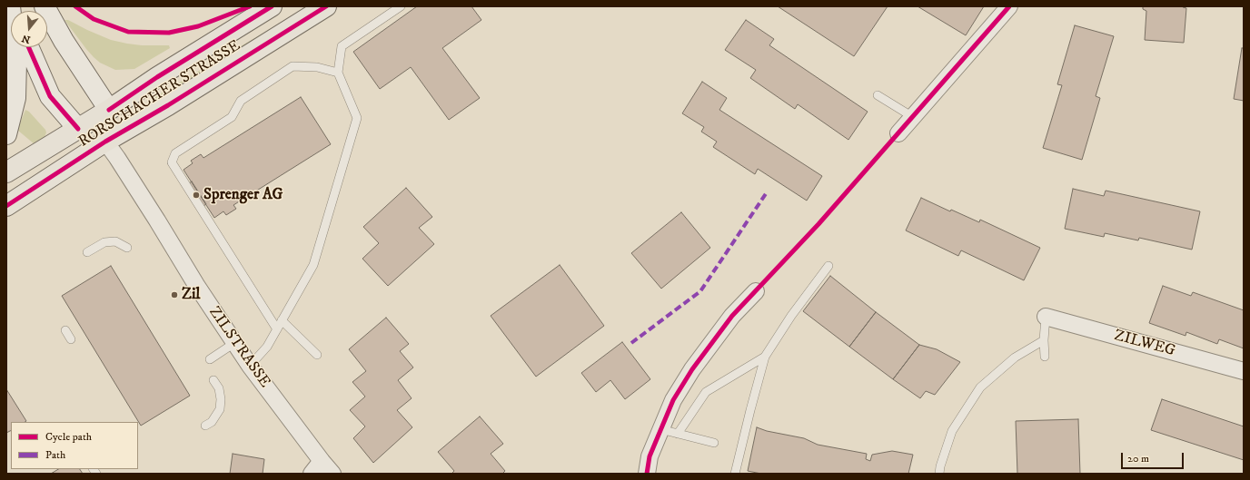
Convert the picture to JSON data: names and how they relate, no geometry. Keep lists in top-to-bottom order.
{
  "streets": {
    "main road": ["RORSCHACHER STRASSE"],
    "street": ["ZILWEG", "ZILSTRASSE"]
  },
  "crossings": [
    ["RORSCHACHER STRASSE", "ZILSTRASSE"]
  ],
  "places": ["Sprenger AG", "Zil"],
  "legend": ["Cycle path", "Path"],
  "scale_bar": "20 m",
  "north": "bottom"
}
